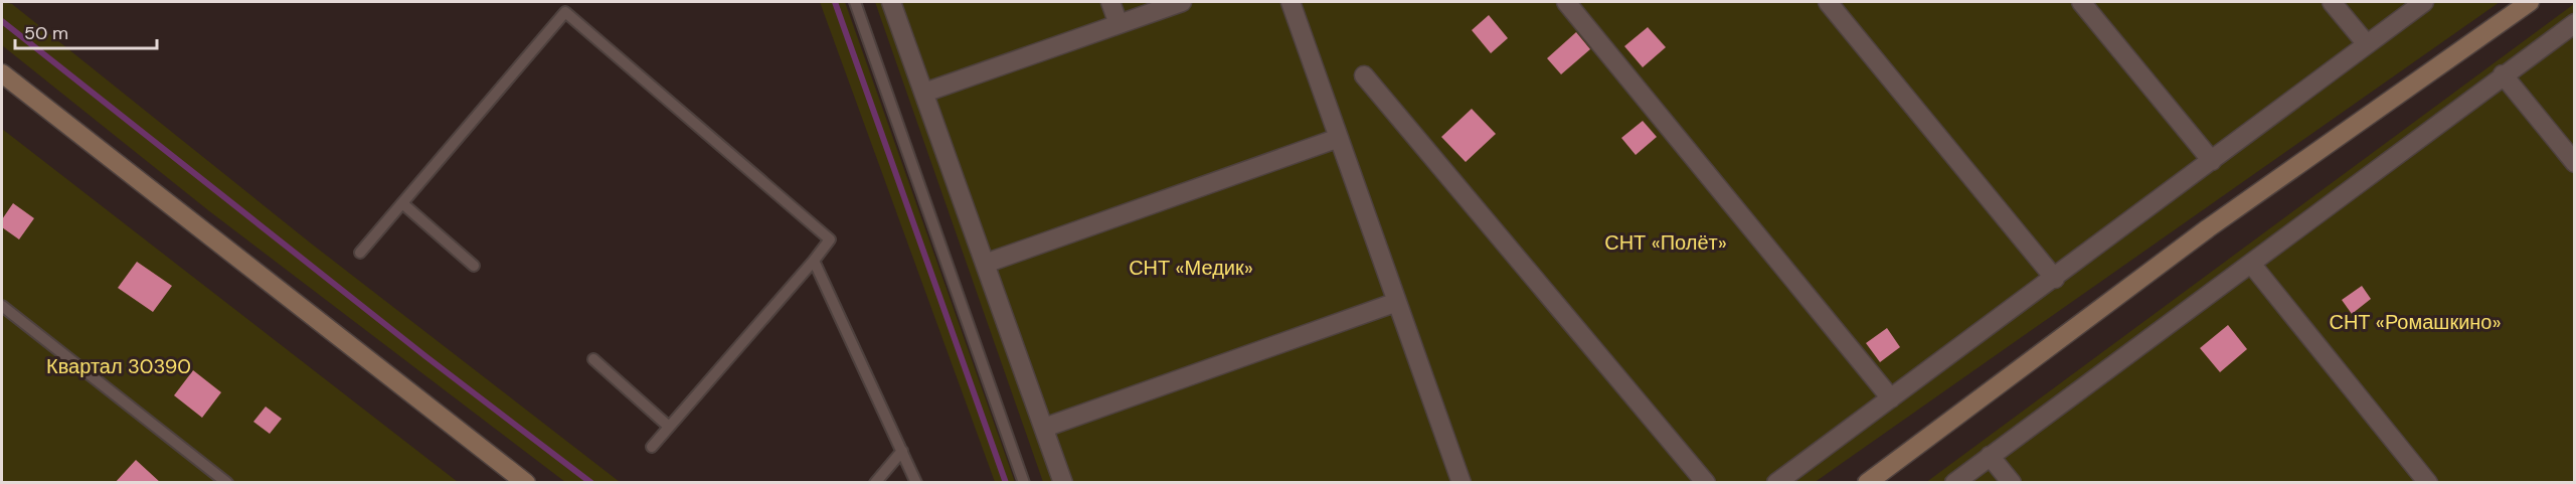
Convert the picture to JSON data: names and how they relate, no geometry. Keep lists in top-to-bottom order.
{
  "parks": [
    "СНТ «Полёт»",
    "СНТ «Медик»",
    "СНТ «Ромашкино»",
    "Квартал 30390"
  ],
  "scale_bar": "50 m"
}
